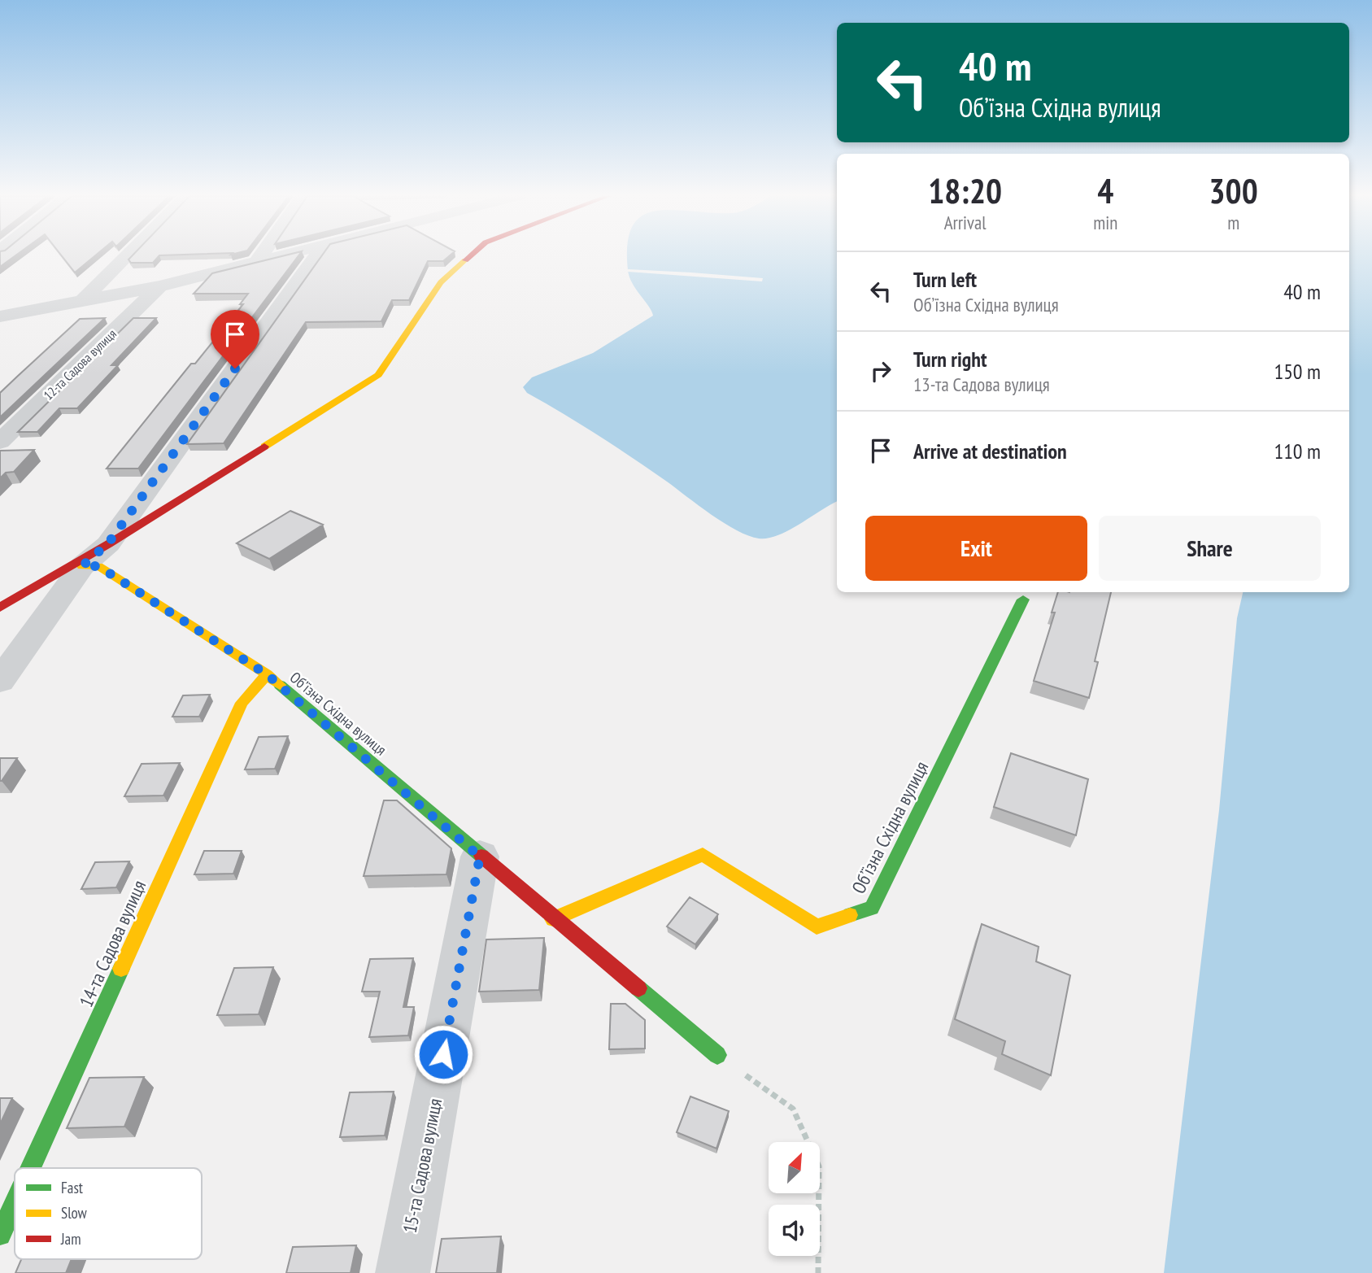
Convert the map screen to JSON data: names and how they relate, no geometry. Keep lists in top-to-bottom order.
{
  "streets": {
    "street": [
      "12-та Садова вулиця",
      "Обʼїзна Східна вулиця",
      "14-та Садова вулиця",
      "15-та Садова вулиця"
    ]
  },
  "crossings": [
    ["Обʼїзна Східна вулиця", "14-та Садова вулиця"],
    ["Обʼїзна Східна вулиця", "15-та Садова вулиця"]
  ],
  "legend": ["Fast", "Slow", "Jam"],
  "north": "top right",
  "page": {
    "turn": ["40 m", "Обʼїзна Східна вулиця"],
    "eta": [
      "18:20",
      "Arrival",
      "4",
      "min",
      "300",
      "m"
    ],
    "list": [
      {
        "name": "Turn left",
        "note": "Обʼїзна Східна вулиця",
        "value": "40 m"
      },
      {
        "name": "Turn right",
        "note": "13-та Садова вулиця",
        "value": "150 m"
      },
      {
        "name": "Arrive at destination",
        "value": "110 m"
      }
    ],
    "buttons": ["Exit", "Share"]
  }
}
